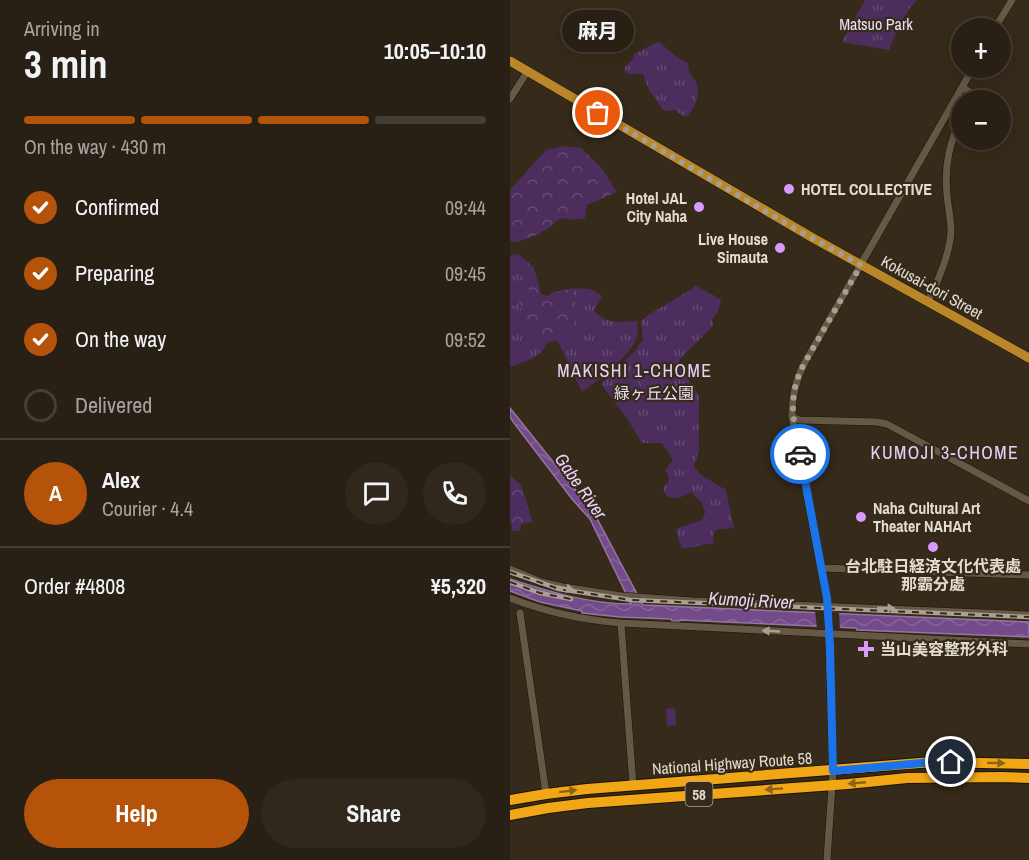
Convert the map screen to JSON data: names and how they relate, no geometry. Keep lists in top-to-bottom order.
{
  "streets": {
    "highway": ["National Highway Route 58", "58"],
    "main road": ["Kokusai-dori Street"]
  },
  "districts": ["MAKISHI 1-CHOME", "KUMOJI 3-CHOME"],
  "water": ["Gabe River", "Kumoji River"],
  "parks": ["Matsuo Park", "緑ヶ丘公園"],
  "places": {
    "other": [
      "麻月",
      "HOTEL COLLECTIVE",
      "Hotel JAL City Naha",
      "Live House Simauta",
      "Naha Cultural Art Theater NAHArt",
      "台北駐日経済文化代表處 那霸分處"
    ],
    "health": ["当山美容整形外科"]
  },
  "page": {
    "heading": ["3 min", "Arriving in", "10:05–10:10"],
    "panel": [
      "Alex",
      "Courier · 4.4",
      "Order #4808",
      "¥5,320"
    ],
    "bubble": "麻月",
    "map_buttons": ["+", "−"],
    "bar": "On the way · 430 m",
    "list": [
      ["Confirmed", "09:44"],
      ["Preparing", "09:45"],
      ["On the way", "09:52"],
      "Delivered"
    ],
    "round": "A",
    "buttons": ["Help", "Share"]
  }
}
